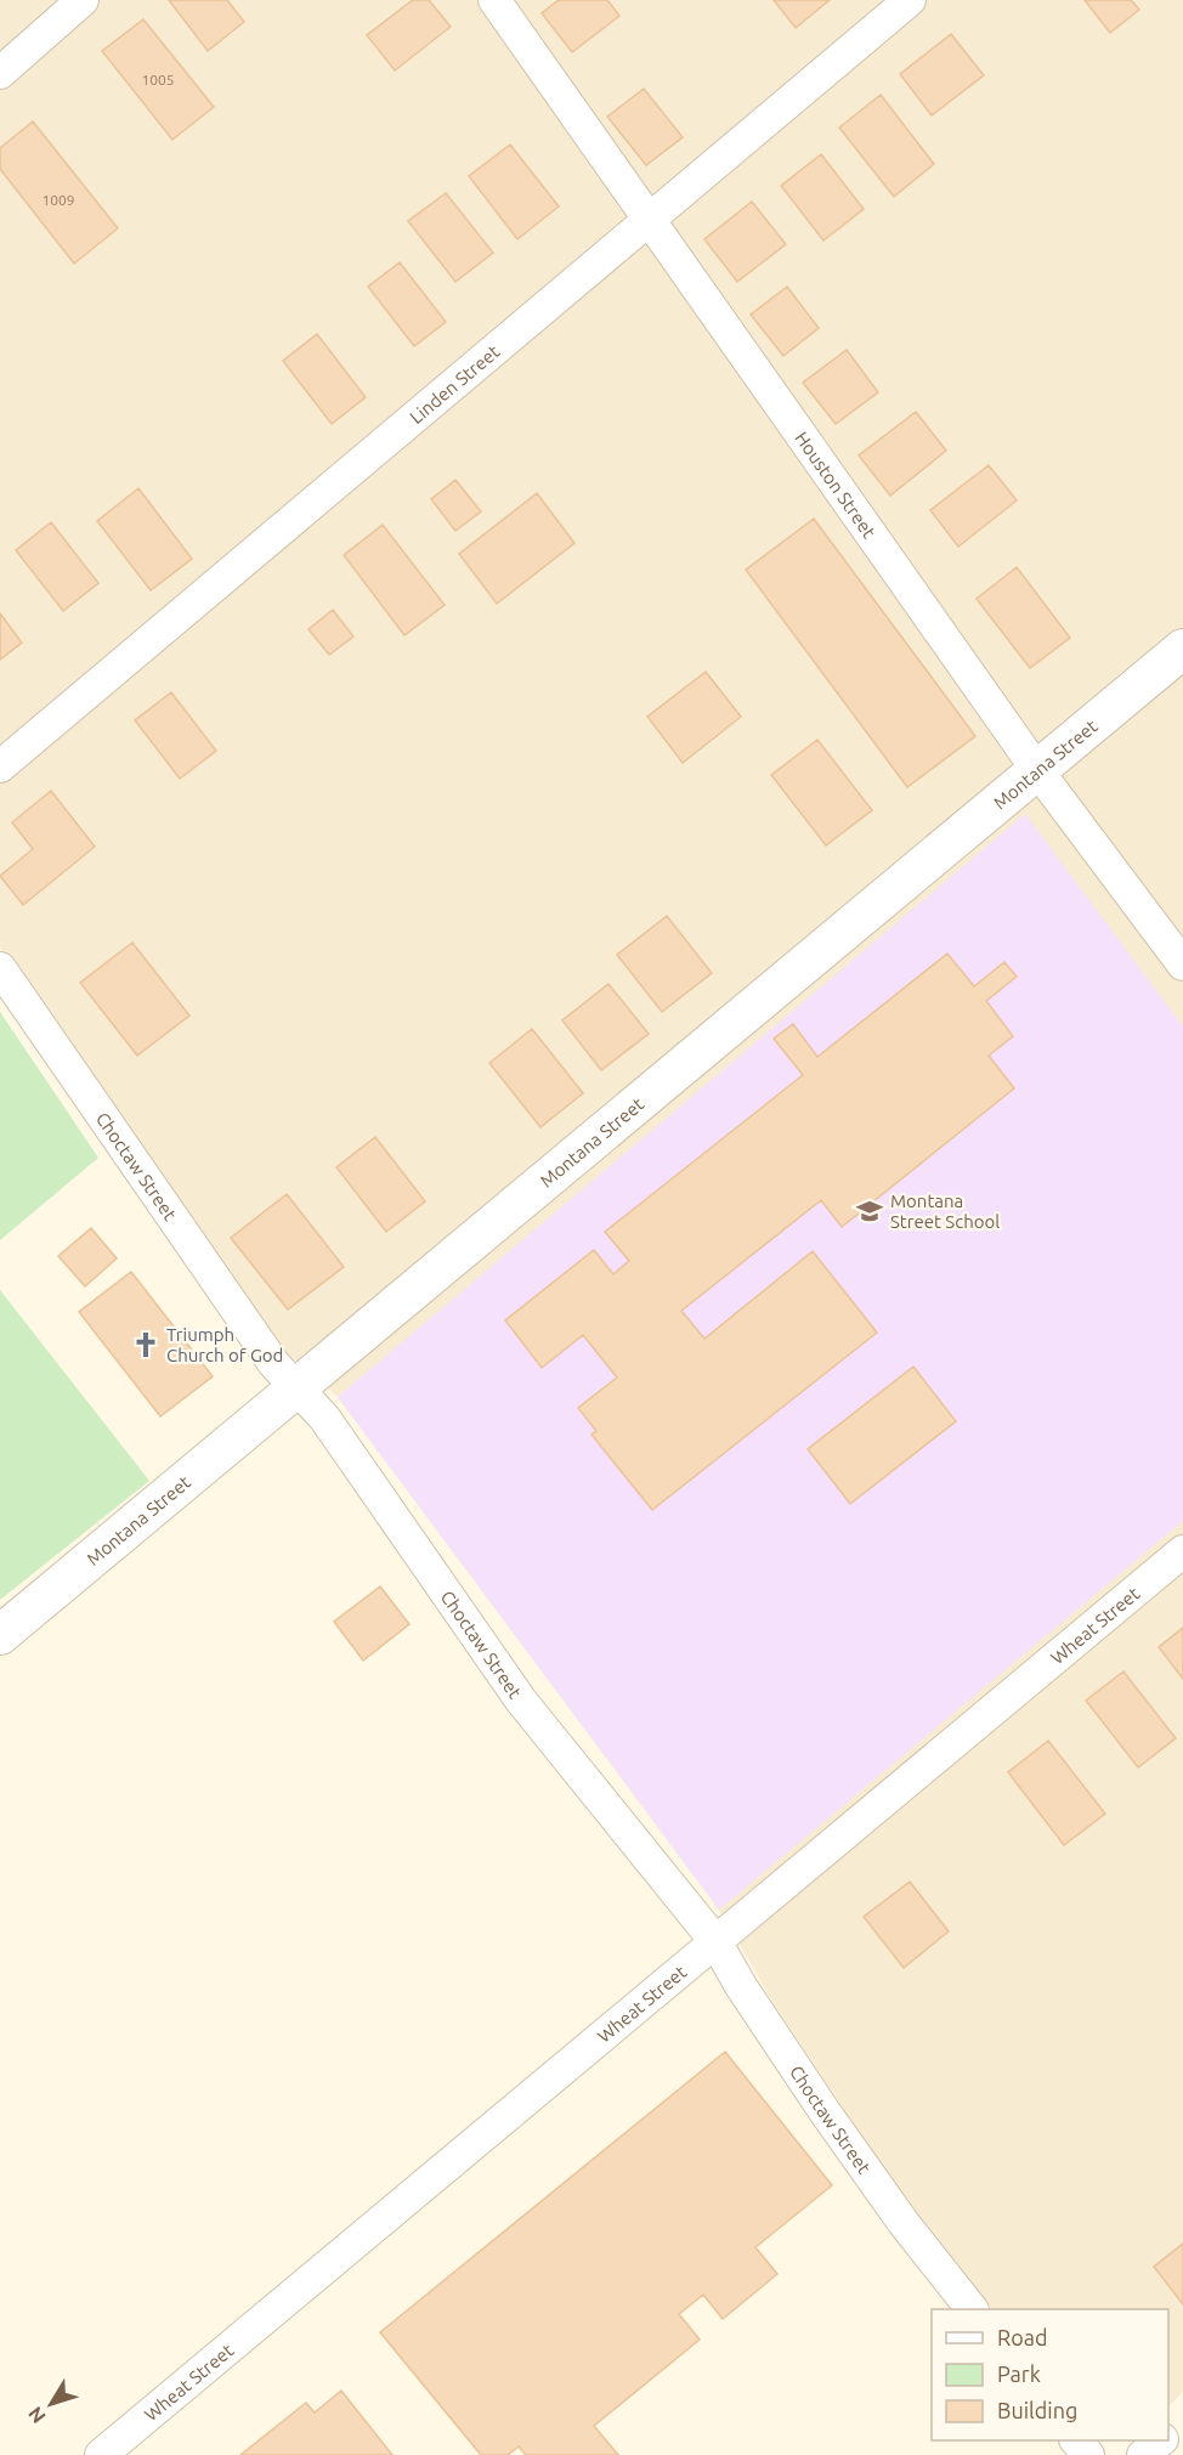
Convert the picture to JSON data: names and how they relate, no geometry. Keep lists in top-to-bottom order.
{
  "streets": {
    "street": [
      "Linden Street",
      "Houston Street",
      "Montana Street",
      "Choctaw Street",
      "Wheat Street"
    ]
  },
  "crossings": [
    ["Linden Street", "Houston Street"],
    ["Houston Street", "Montana Street"],
    ["Montana Street", "Choctaw Street"],
    ["Choctaw Street", "Wheat Street"]
  ],
  "places": {
    "school or university": ["Montana Street School"],
    "church": ["Triumph Church of God"]
  },
  "house_numbers": ["1005", "1009"],
  "legend": ["Road", "Park", "Building"],
  "north": "bottom left"
}
